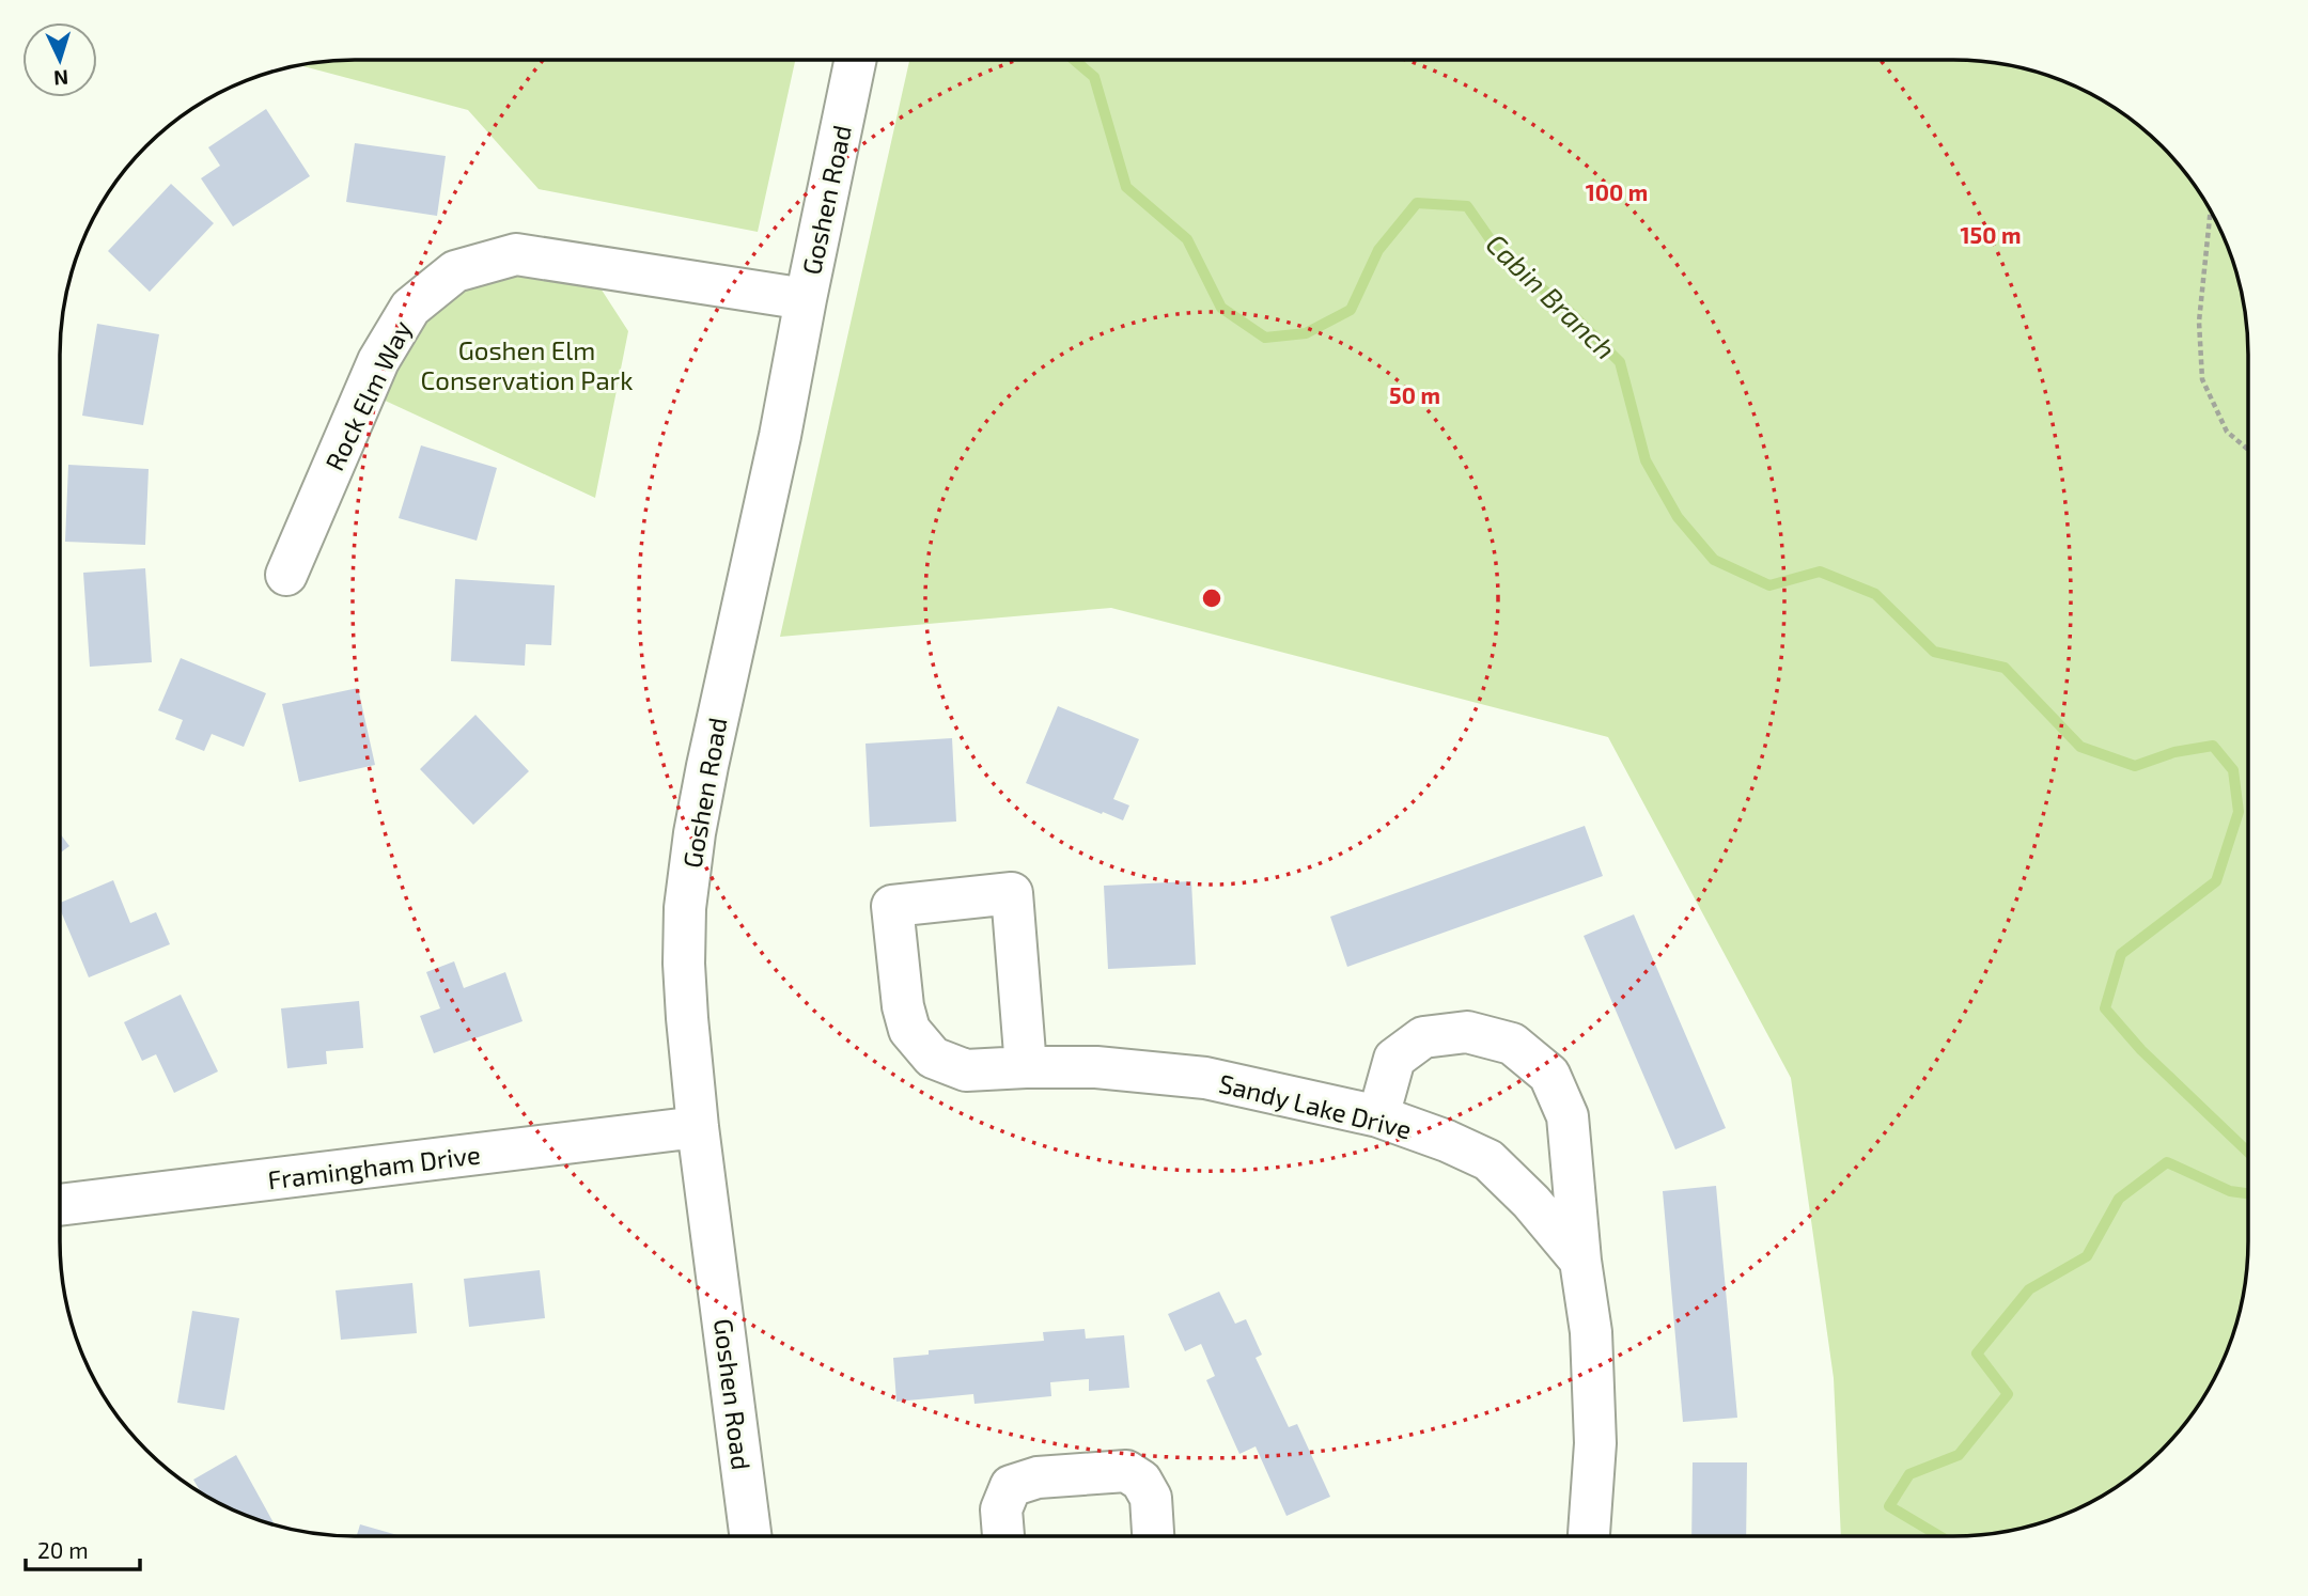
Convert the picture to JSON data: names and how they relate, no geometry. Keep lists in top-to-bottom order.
{
  "streets": {
    "street": [
      "Goshen Road",
      "Rock Elm Way",
      "Sandy Lake Drive",
      "Framingham Drive"
    ]
  },
  "crossings": [
    ["Goshen Road", "Rock Elm Way"],
    ["Goshen Road", "Framingham Drive"]
  ],
  "water": ["Cabin Branch"],
  "parks": ["Goshen Elm Conservation Park"],
  "scale_bar": "20 m",
  "north": "bottom",
  "rings": ["100 m", "150 m", "50 m"]
}
